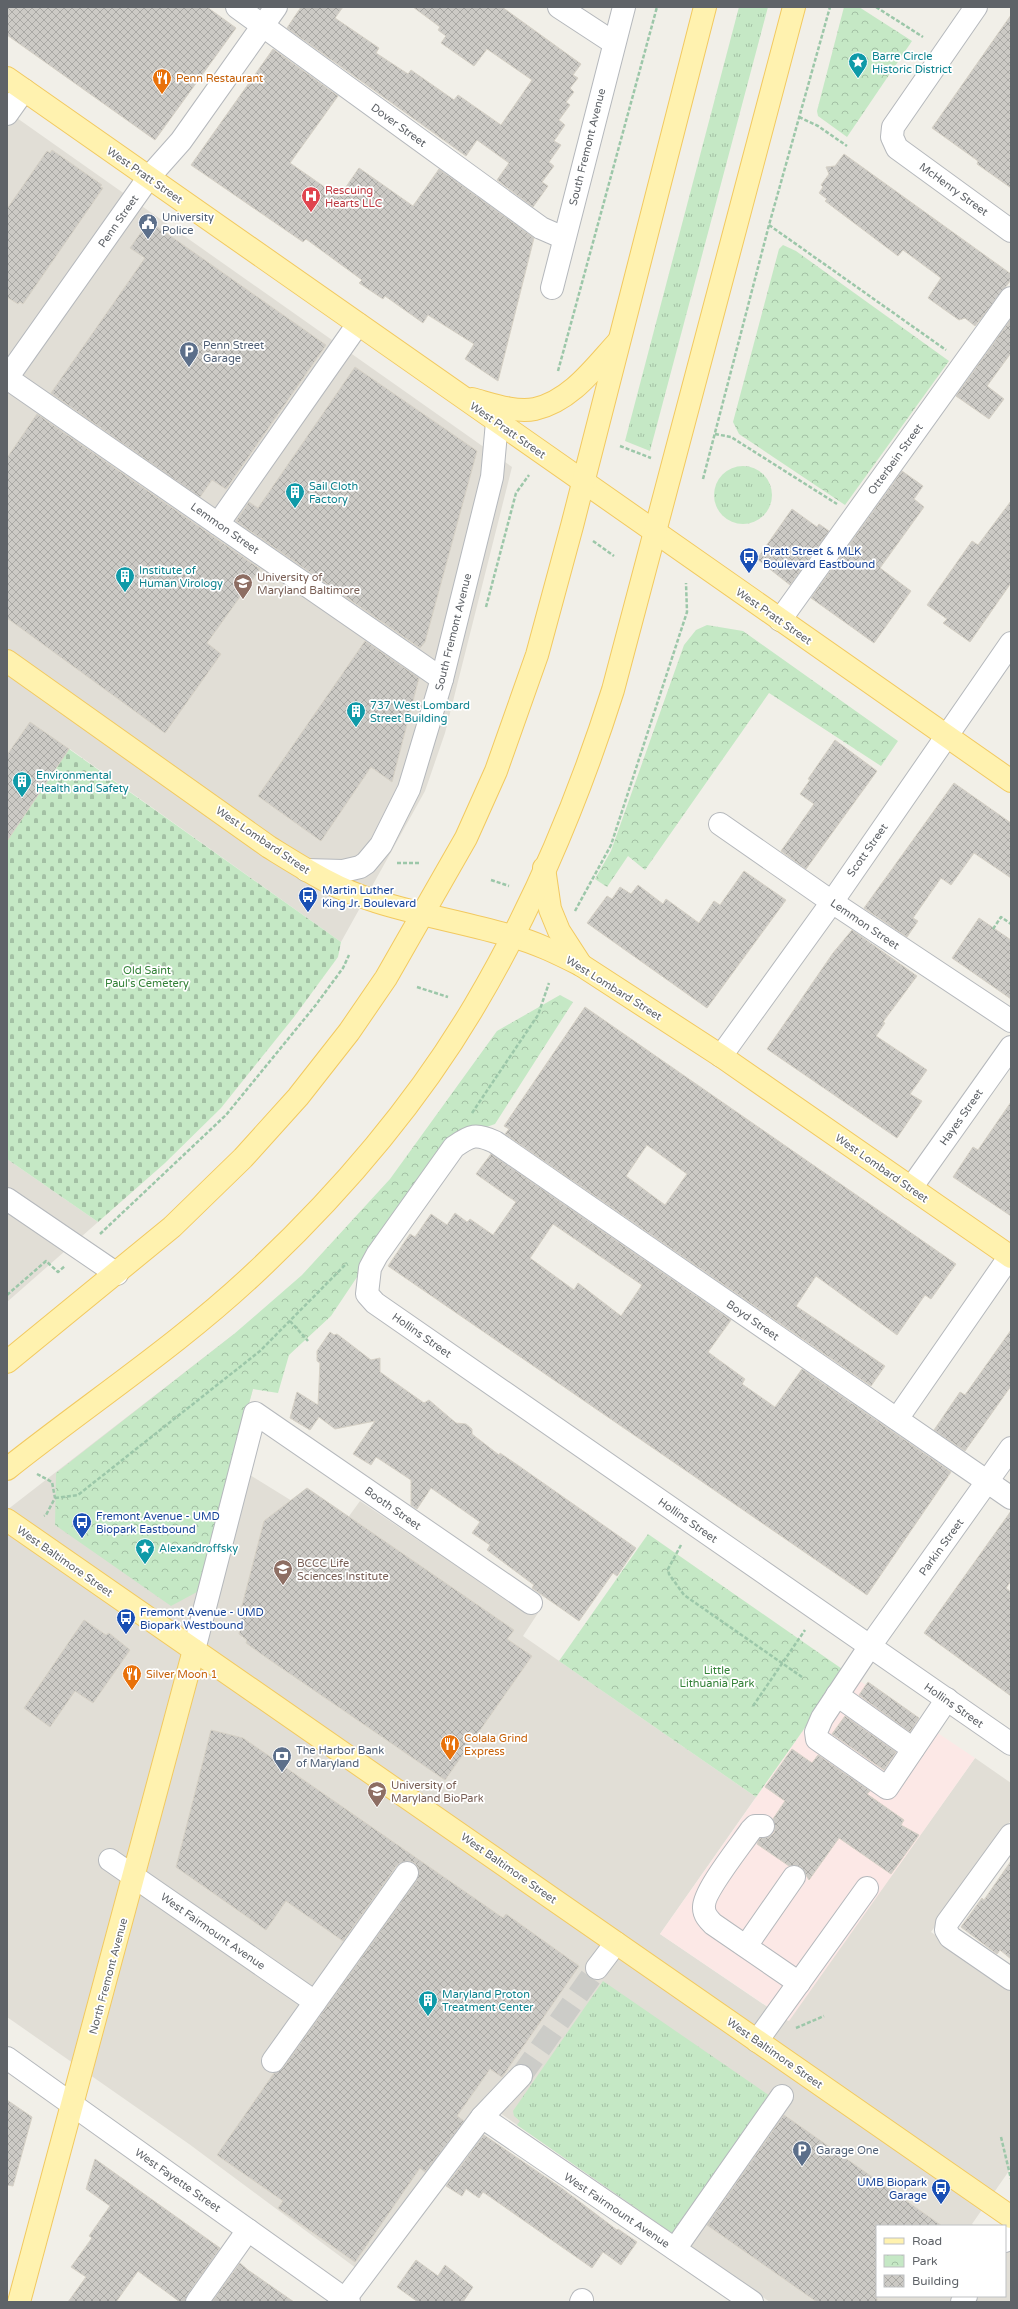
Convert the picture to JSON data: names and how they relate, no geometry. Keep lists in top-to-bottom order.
{
  "streets": {
    "main road": [
      "West Pratt Street",
      "West Lombard Street",
      "West Baltimore Street",
      "North Fremont Avenue"
    ],
    "street": [
      "Dover Street",
      "South Fremont Avenue",
      "McHenry Street",
      "Penn Street",
      "Otterbein Street",
      "Lemmon Street",
      "Scott Street",
      "Hayes Street",
      "Boyd Street",
      "Hollins Street",
      "Booth Street",
      "Parkin Street",
      "West Fairmount Avenue",
      "West Fayette Street"
    ]
  },
  "crossings": [
    ["Dover Street", "South Fremont Avenue"],
    ["Dover Street", "Penn Street"],
    ["South Fremont Avenue", "West Pratt Street"],
    ["South Fremont Avenue", "Lemmon Street"],
    ["South Fremont Avenue", "West Lombard Street"],
    ["West Pratt Street", "Penn Street"],
    ["West Pratt Street", "Otterbein Street"],
    ["West Pratt Street", "Scott Street"],
    ["Penn Street", "Lemmon Street"],
    ["Lemmon Street", "Scott Street"],
    ["West Lombard Street", "Scott Street"],
    ["West Lombard Street", "Hayes Street"],
    ["Boyd Street", "Hollins Street"],
    ["Boyd Street", "Parkin Street"],
    ["Hollins Street", "Parkin Street"],
    ["Booth Street", "West Baltimore Street"],
    ["Booth Street", "North Fremont Avenue"],
    ["West Baltimore Street", "North Fremont Avenue"],
    ["West Fairmount Avenue", "North Fremont Avenue"],
    ["North Fremont Avenue", "West Fayette Street"]
  ],
  "parks": ["Old Saint Paul's Cemetery", "Little Lithuania Park"],
  "places": {
    "place": ["Barre Circle Historic District", "Alexandroffsky"],
    "restaurant": ["Penn Restaurant", "Silver Moon 1", "Colala Grind Express"],
    "hospital": ["Rescuing Hearts LLC"],
    "public building": ["University Police"],
    "parking": ["Penn Street Garage", "Garage One"],
    "building": [
      "Sail Cloth Factory",
      "Institute of Human Virology",
      "737 West Lombard Street Building",
      "Environmental Health and Safety",
      "Maryland Proton Treatment Center"
    ],
    "bus stop": [
      "Pratt Street & MLK Boulevard Eastbound",
      "Martin Luther King Jr. Boulevard",
      "Fremont Avenue - UMD Biopark Eastbound",
      "Fremont Avenue - UMD Biopark Westbound",
      "UMB Biopark Garage"
    ],
    "school or university": ["University of Maryland Baltimore", "BCCC Life Sciences Institute", "University of Maryland BioPark"],
    "bank": ["The Harbor Bank of Maryland"]
  },
  "legend": ["Road", "Park", "Building"]
}
